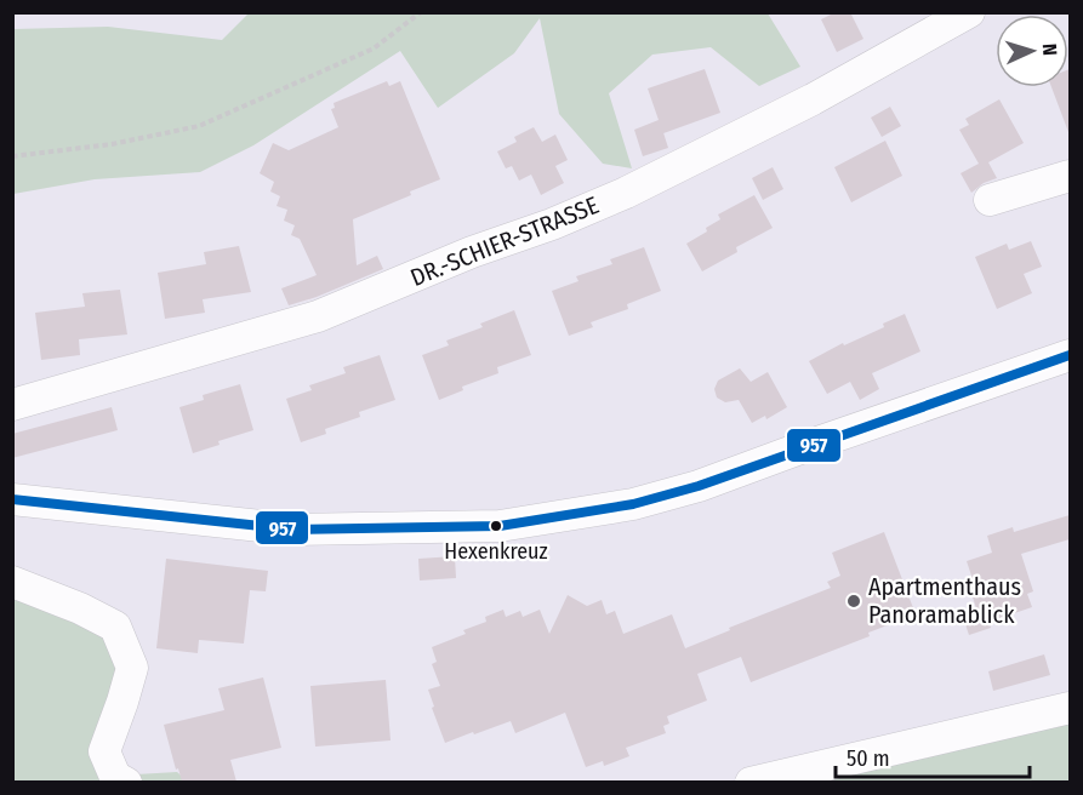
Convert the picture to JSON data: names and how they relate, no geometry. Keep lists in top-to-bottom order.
{
  "streets": {
    "street": ["DR.-SCHIER-STRASSE"]
  },
  "places": ["Hexenkreuz", "Apartmenthaus Panoramablick"],
  "lines": ["transit line 957"],
  "scale_bar": "50 m",
  "north": "right"
}
